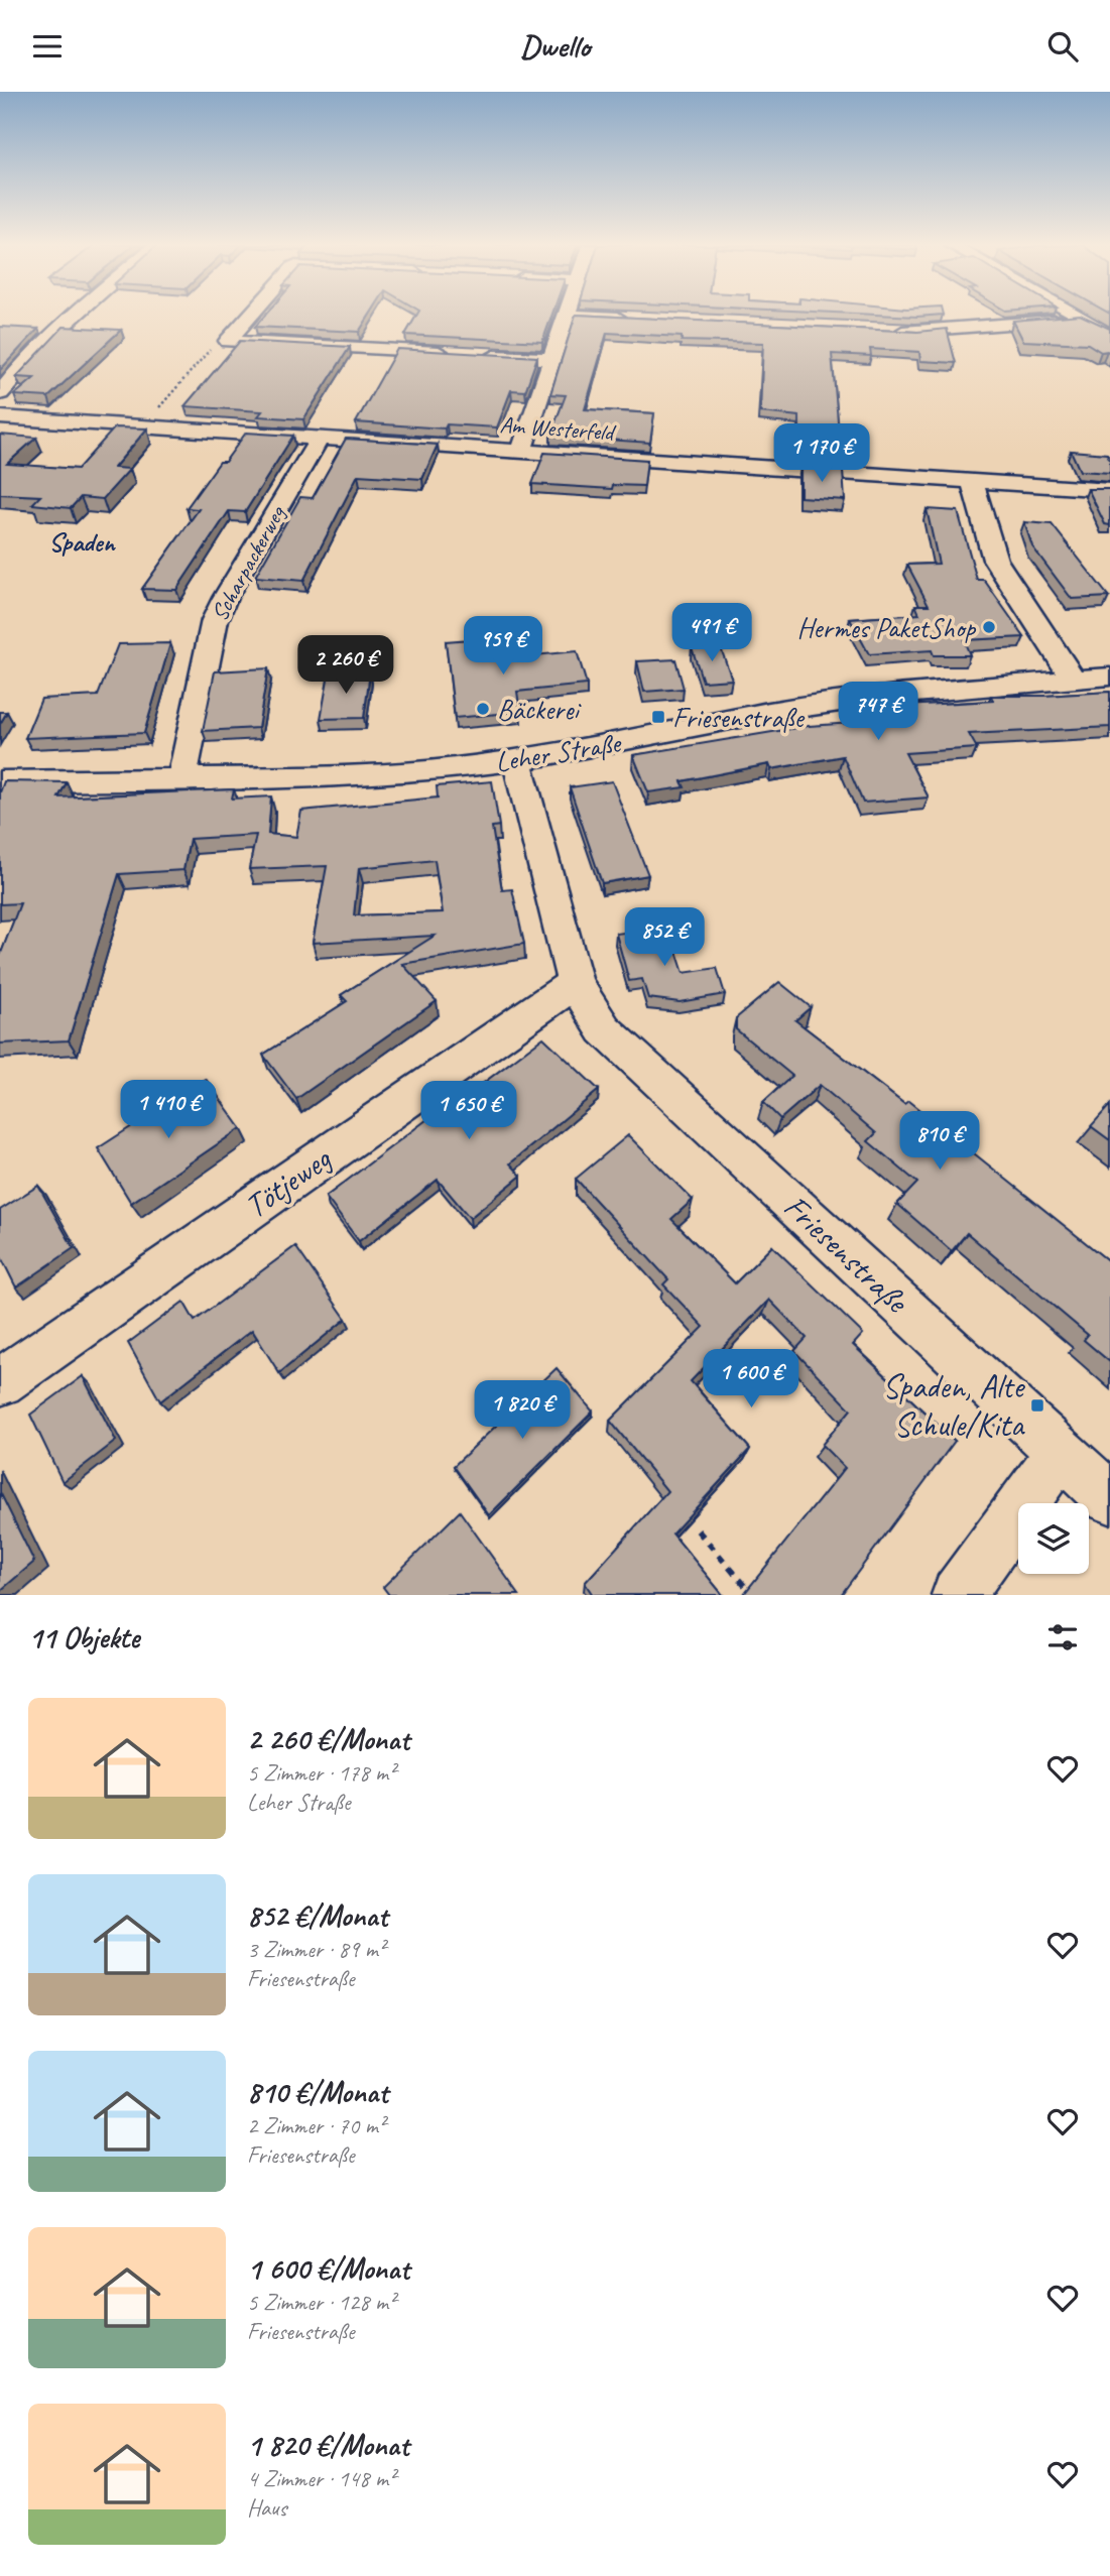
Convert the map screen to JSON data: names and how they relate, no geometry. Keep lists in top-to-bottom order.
{
  "streets": {
    "street": [
      "Am Westerfeld",
      "Scharpackerweg",
      "Leher Straße",
      "Tötjeweg",
      "Friesenstraße"
    ]
  },
  "crossings": [
    ["Am Westerfeld", "Scharpackerweg"],
    ["Scharpackerweg", "Leher Straße"],
    ["Leher Straße", "Friesenstraße"],
    ["Tötjeweg", "Friesenstraße"]
  ],
  "districts": ["Spaden"],
  "places": {
    "other": ["Hermes PaketShop", "Bäckerei"],
    "transit": ["Friesenstraße", "Spaden, Alte Schule/Kita"]
  },
  "page": {
    "header": "Dwello",
    "price": [
      "1 170 €",
      "491 €",
      "959 €",
      "2 260 €",
      "747 €",
      "852 €",
      "1 410 €",
      "1 650 €",
      "810 €",
      "1 600 €",
      "1 820 €"
    ],
    "heading": "11 Objekte",
    "list": [
      {
        "name": "2 260 €/Monat",
        "note": "5 Zimmer · 178 m² · Leher Straße"
      },
      {
        "name": "852 €/Monat",
        "note": "3 Zimmer · 89 m² · Friesenstraße"
      },
      {
        "name": "810 €/Monat",
        "note": "2 Zimmer · 70 m² · Friesenstraße"
      },
      {
        "name": "1 600 €/Monat",
        "note": "5 Zimmer · 128 m² · Friesenstraße"
      },
      {
        "name": "1 820 €/Monat",
        "note": "4 Zimmer · 148 m² · Haus"
      }
    ]
  }
}
